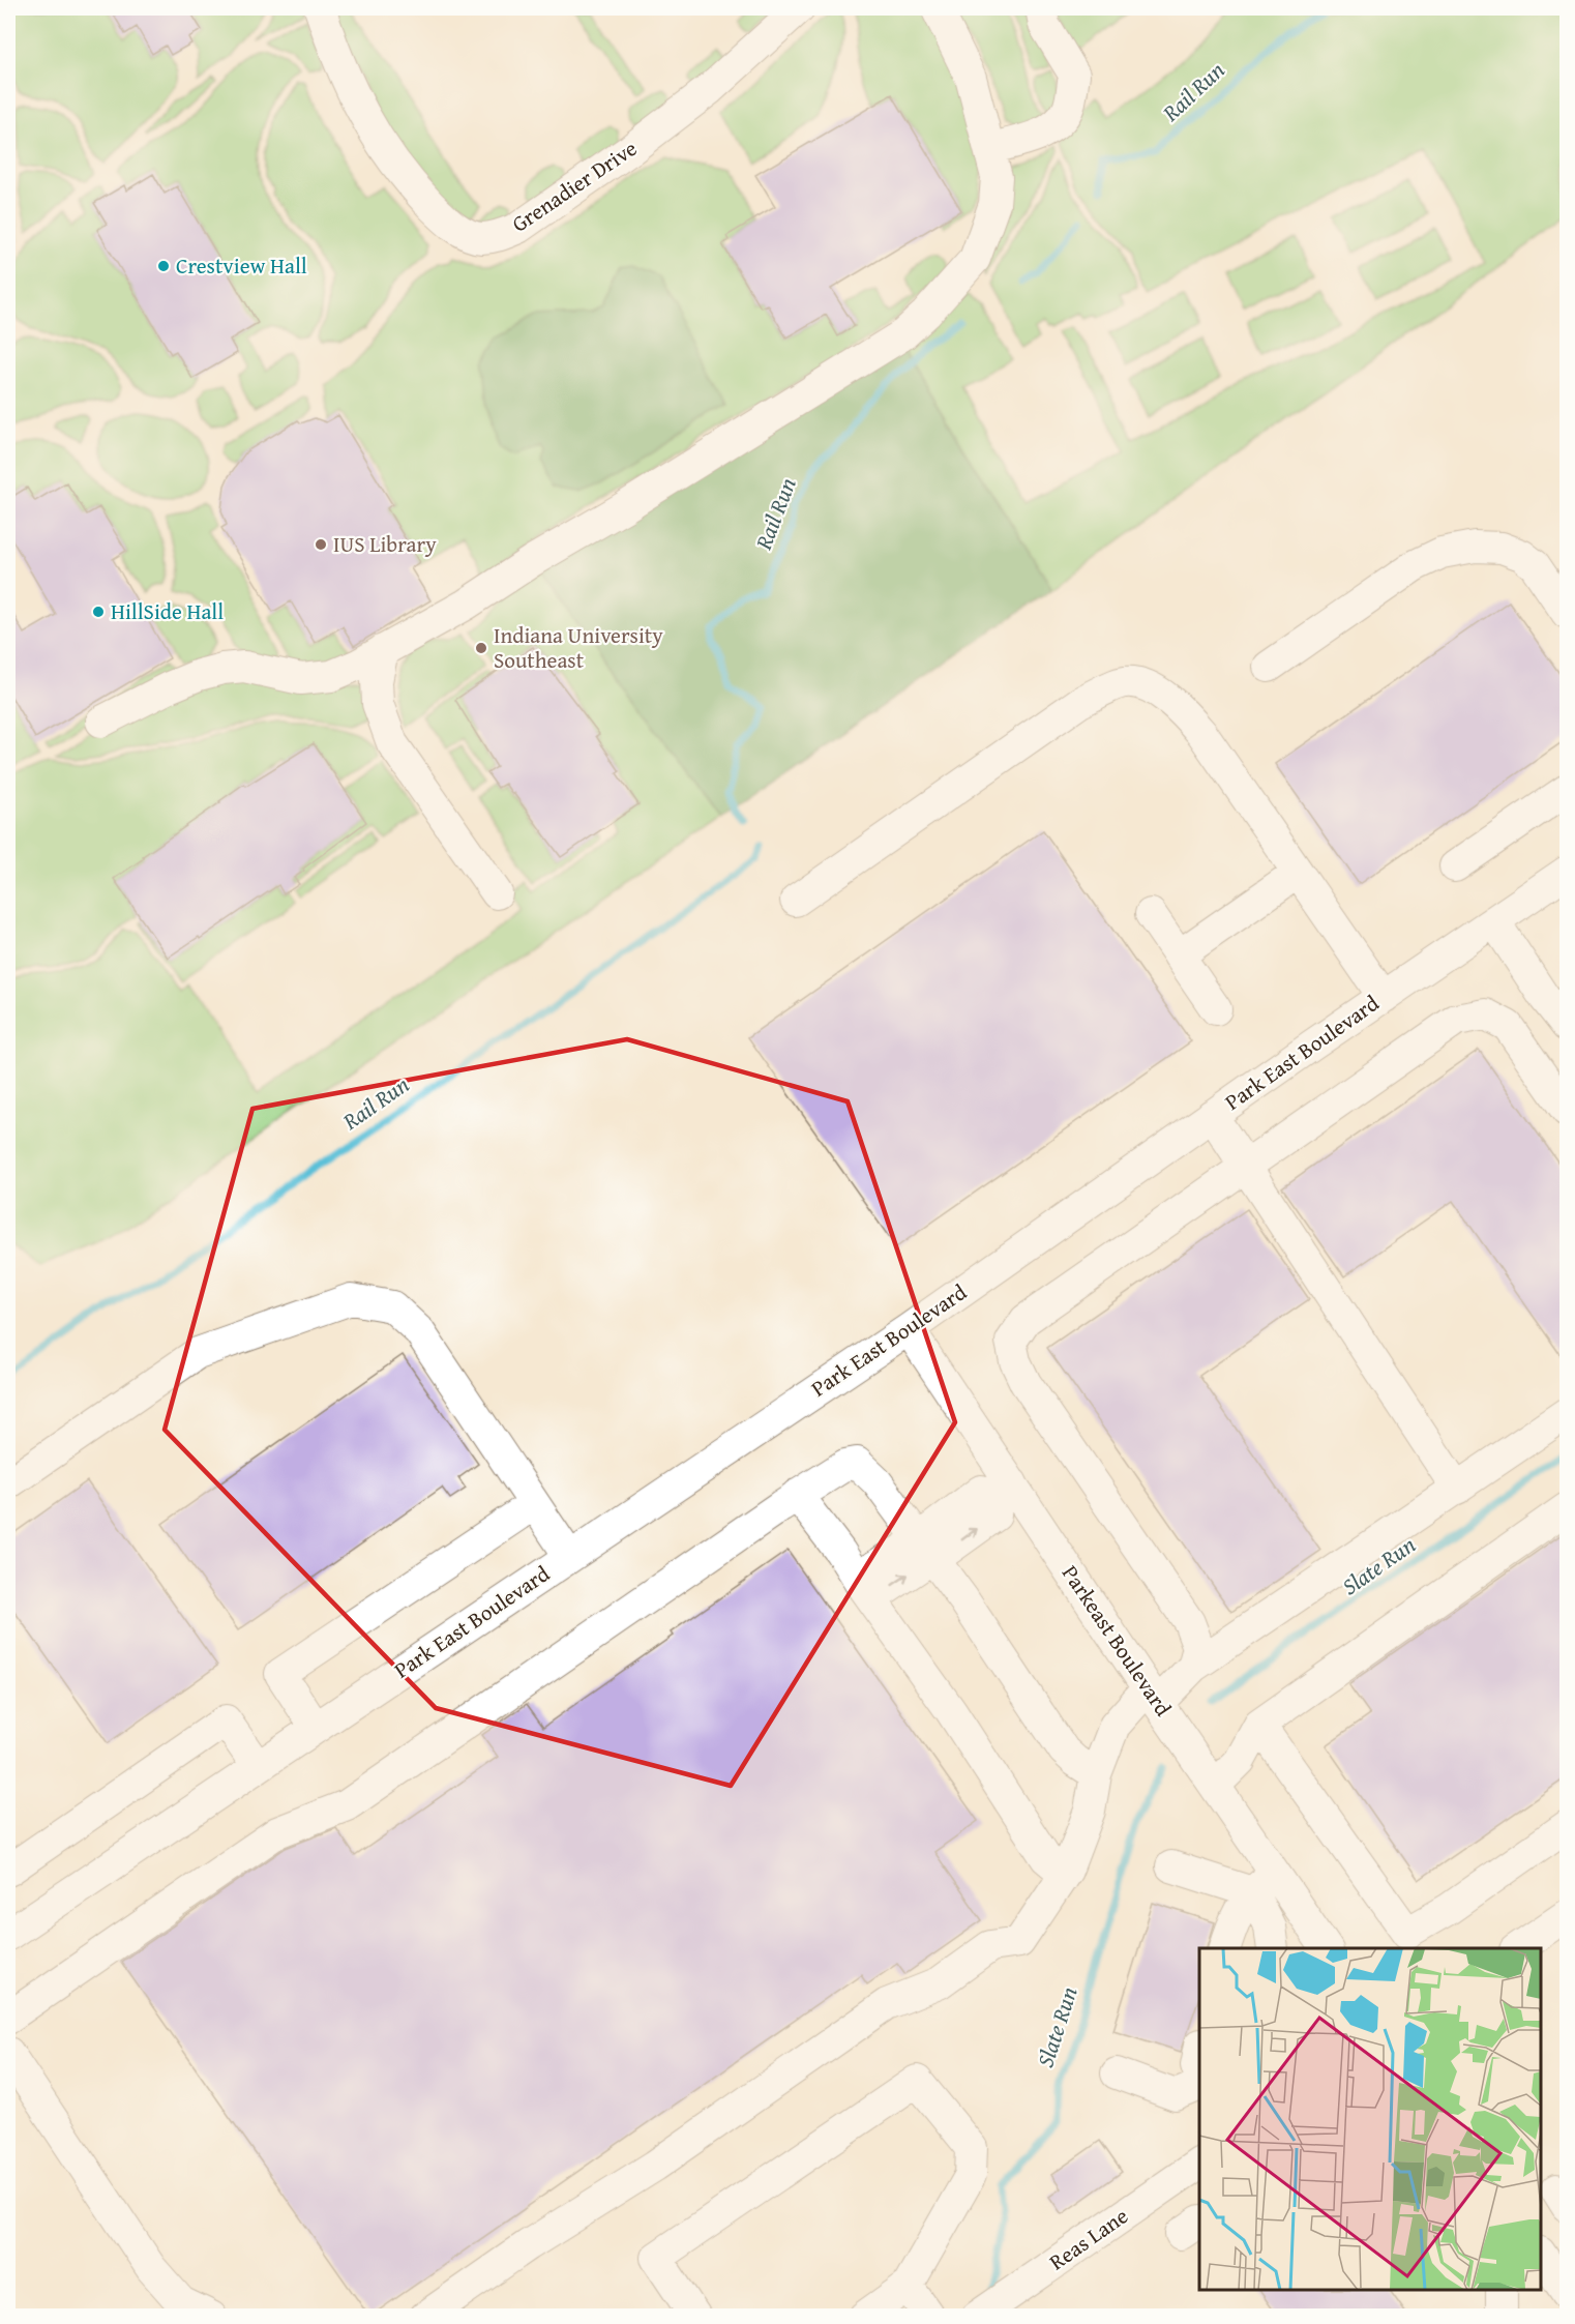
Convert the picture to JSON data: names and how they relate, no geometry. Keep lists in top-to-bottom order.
{
  "streets": {
    "street": [
      "Grenadier Drive",
      "Park East Boulevard",
      "Parkeast Boulevard",
      "Reas Lane"
    ]
  },
  "crossings": [
    ["Park East Boulevard", "Parkeast Boulevard"]
  ],
  "water": ["Rail Run", "Slate Run"],
  "places": [
    "Crestview Hall",
    "IUS Library",
    "HillSide Hall",
    "Indiana University Southeast"
  ]
}
